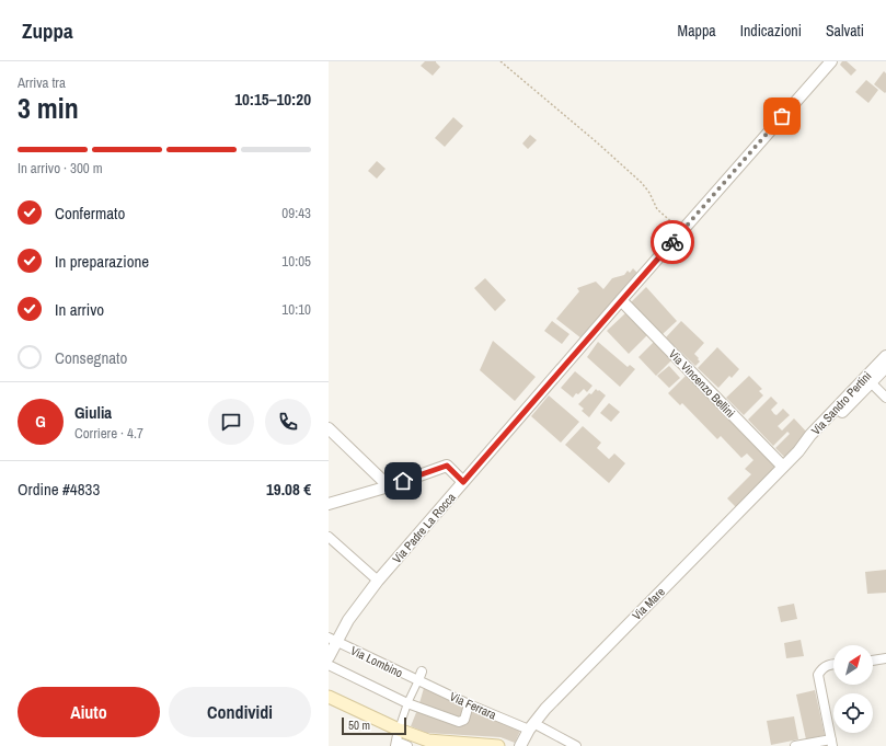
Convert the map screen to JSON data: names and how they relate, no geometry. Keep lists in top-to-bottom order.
{
  "streets": {
    "street": [
      "Via Vincenzo Bellini",
      "Via Sandro Pertini",
      "Via Padre La Rocca",
      "Via Mare",
      "Via Lombino",
      "Via Ferrara"
    ]
  },
  "crossings": [
    ["Via Vincenzo Bellini", "Via Sandro Pertini"],
    ["Via Vincenzo Bellini", "Via Padre La Rocca"],
    ["Via Vincenzo Bellini", "Via Mare"],
    ["Via Sandro Pertini", "Via Mare"],
    ["Via Padre La Rocca", "Via Lombino"],
    ["Via Mare", "Via Ferrara"],
    ["Via Lombino", "Via Ferrara"]
  ],
  "scale_bar": "50 m",
  "north": "top right",
  "page": {
    "header": "Zuppa",
    "nav": ["Mappa", "Indicazioni", "Salvati"],
    "heading": ["3 min", "Arriva tra", "10:15–10:20"],
    "panel": [
      "Giulia",
      "Corriere · 4.7",
      "Ordine #4833",
      "19.08 €"
    ],
    "bar": "In arrivo · 300 m",
    "list": [
      ["Confermato", "09:43"],
      ["In preparazione", "10:05"],
      ["In arrivo", "10:10"],
      "Consegnato"
    ],
    "round": "G",
    "buttons": ["Aiuto", "Condividi"],
    "scale": "50 m"
  }
}
